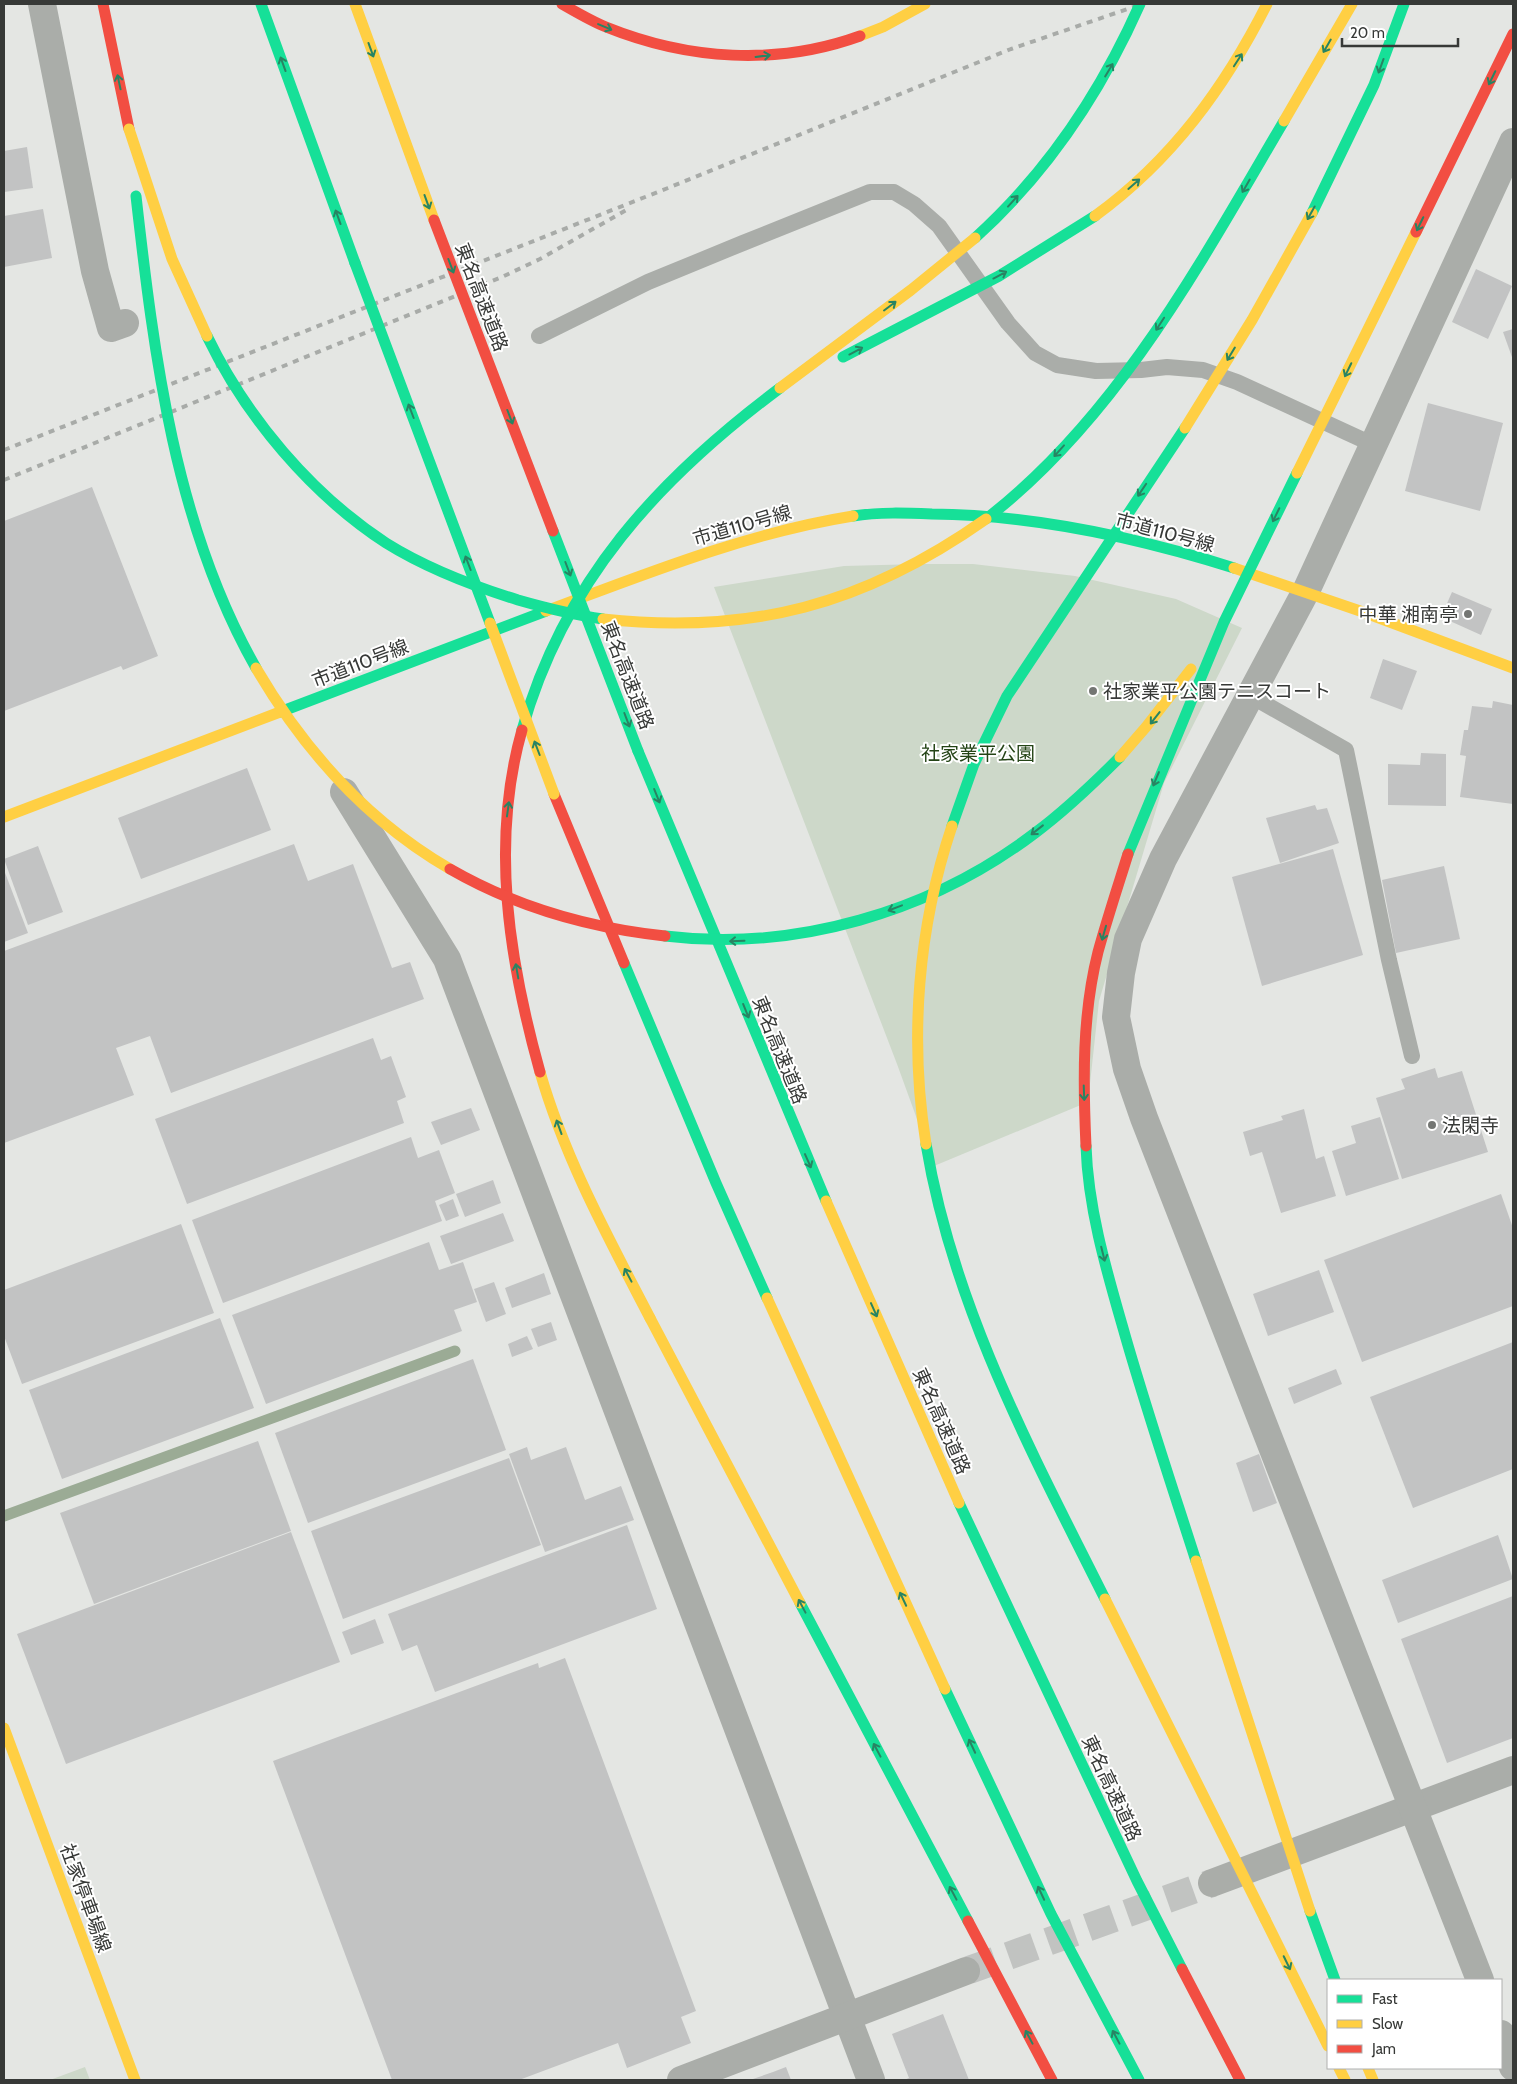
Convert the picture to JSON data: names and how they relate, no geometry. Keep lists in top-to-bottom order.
{
  "streets": {
    "main road": ["東名高速道路", "市道110号線", "社家停車場線"]
  },
  "parks": ["社家業平公園"],
  "places": ["中華 湘南亭", "社家業平公園テニスコート", "法閑寺"],
  "legend": ["Fast", "Slow", "Jam"],
  "scale_bar": "20 m"
}
